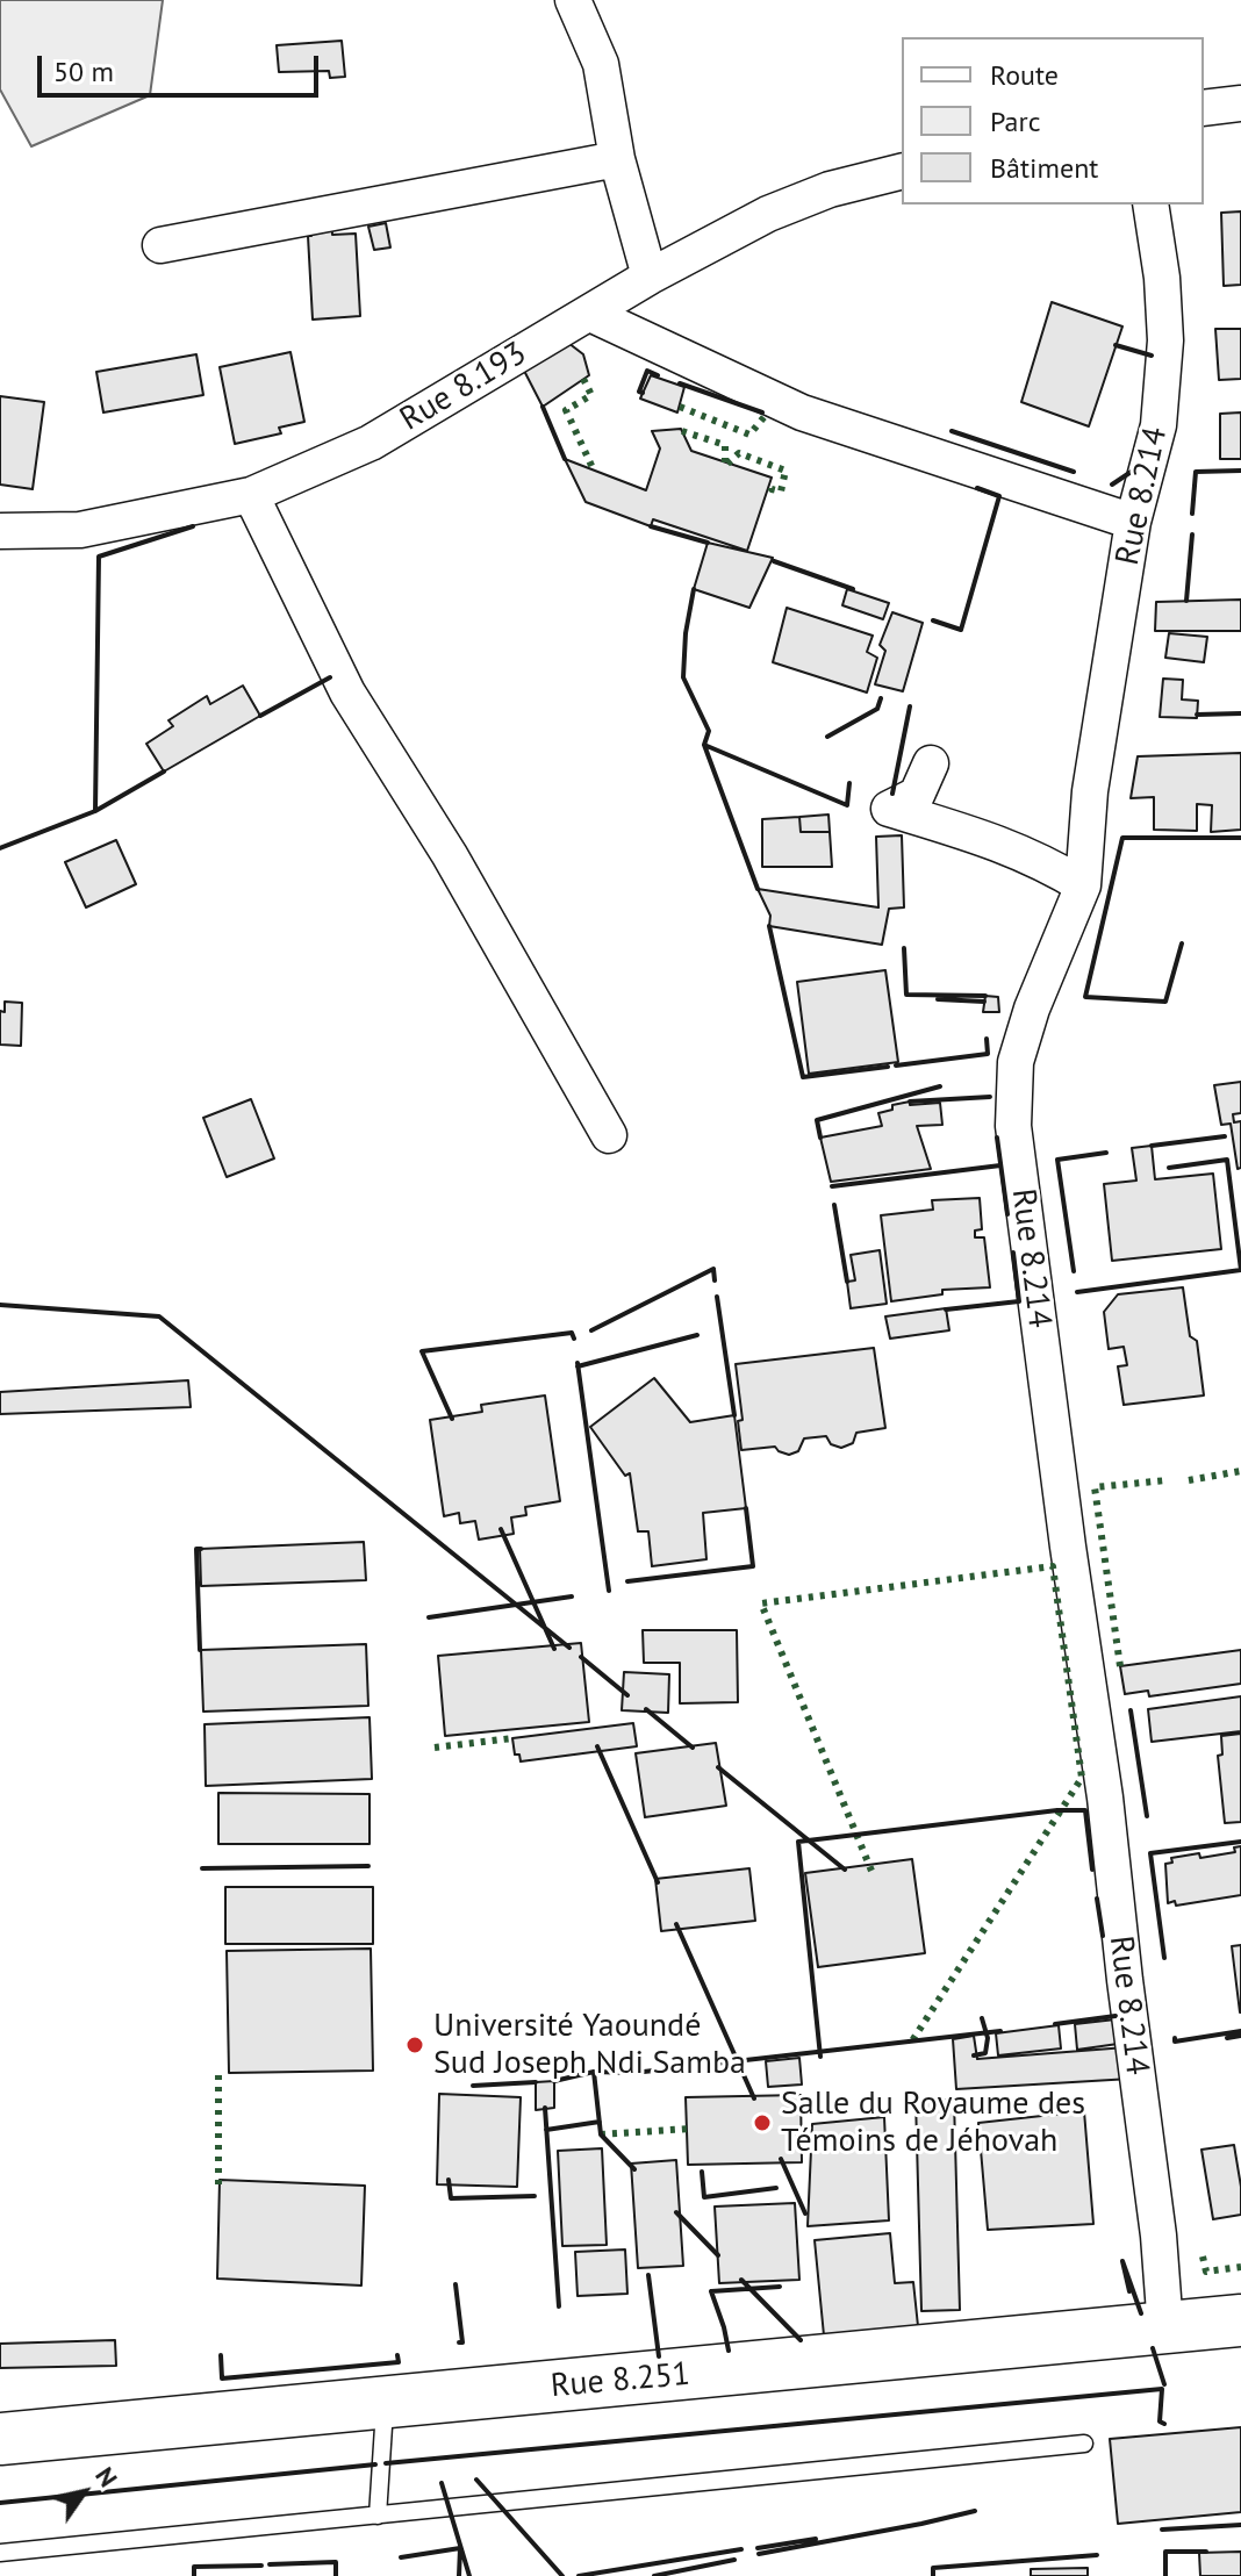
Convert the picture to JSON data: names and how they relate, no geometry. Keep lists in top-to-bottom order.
{
  "streets": {
    "highway": ["Rue 8.251"],
    "street": ["Rue 8.193", "Rue 8.214"]
  },
  "crossings": [
    ["Rue 8.214", "Rue 8.251"]
  ],
  "places": ["Université Yaoundé Sud Joseph Ndi Samba", "Salle du Royaume des Témoins de Jéhovah"],
  "legend": ["Route", "Parc", "Bâtiment"],
  "scale_bar": "50 m",
  "north": "top right"
}
